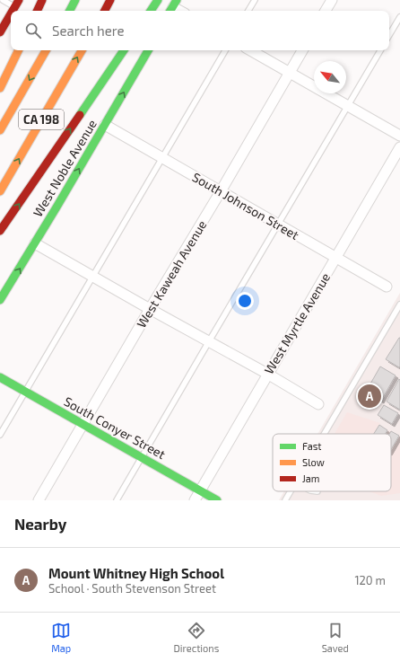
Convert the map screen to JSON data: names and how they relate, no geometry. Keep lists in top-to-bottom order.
{
  "streets": {
    "main road": ["CA 198", "West Noble Avenue", "South Conyer Street"],
    "street": ["South Johnson Street", "West Kaweah Avenue", "West Myrtle Avenue"]
  },
  "crossings": [
    ["West Noble Avenue", "South Johnson Street"],
    ["South Johnson Street", "West Kaweah Avenue"],
    ["South Johnson Street", "West Myrtle Avenue"],
    ["West Kaweah Avenue", "South Conyer Street"],
    ["West Myrtle Avenue", "South Conyer Street"]
  ],
  "legend": ["Fast", "Slow", "Jam"],
  "north": "top left",
  "page": {
    "search": "Search here",
    "pins": "A",
    "heading": "Nearby",
    "list": [
      {
        "mark": "A",
        "name": "Mount Whitney High School",
        "note": "School · South Stevenson Street",
        "value": "120 m"
      }
    ],
    "nav": ["Map", "Directions", "Saved"]
  }
}
